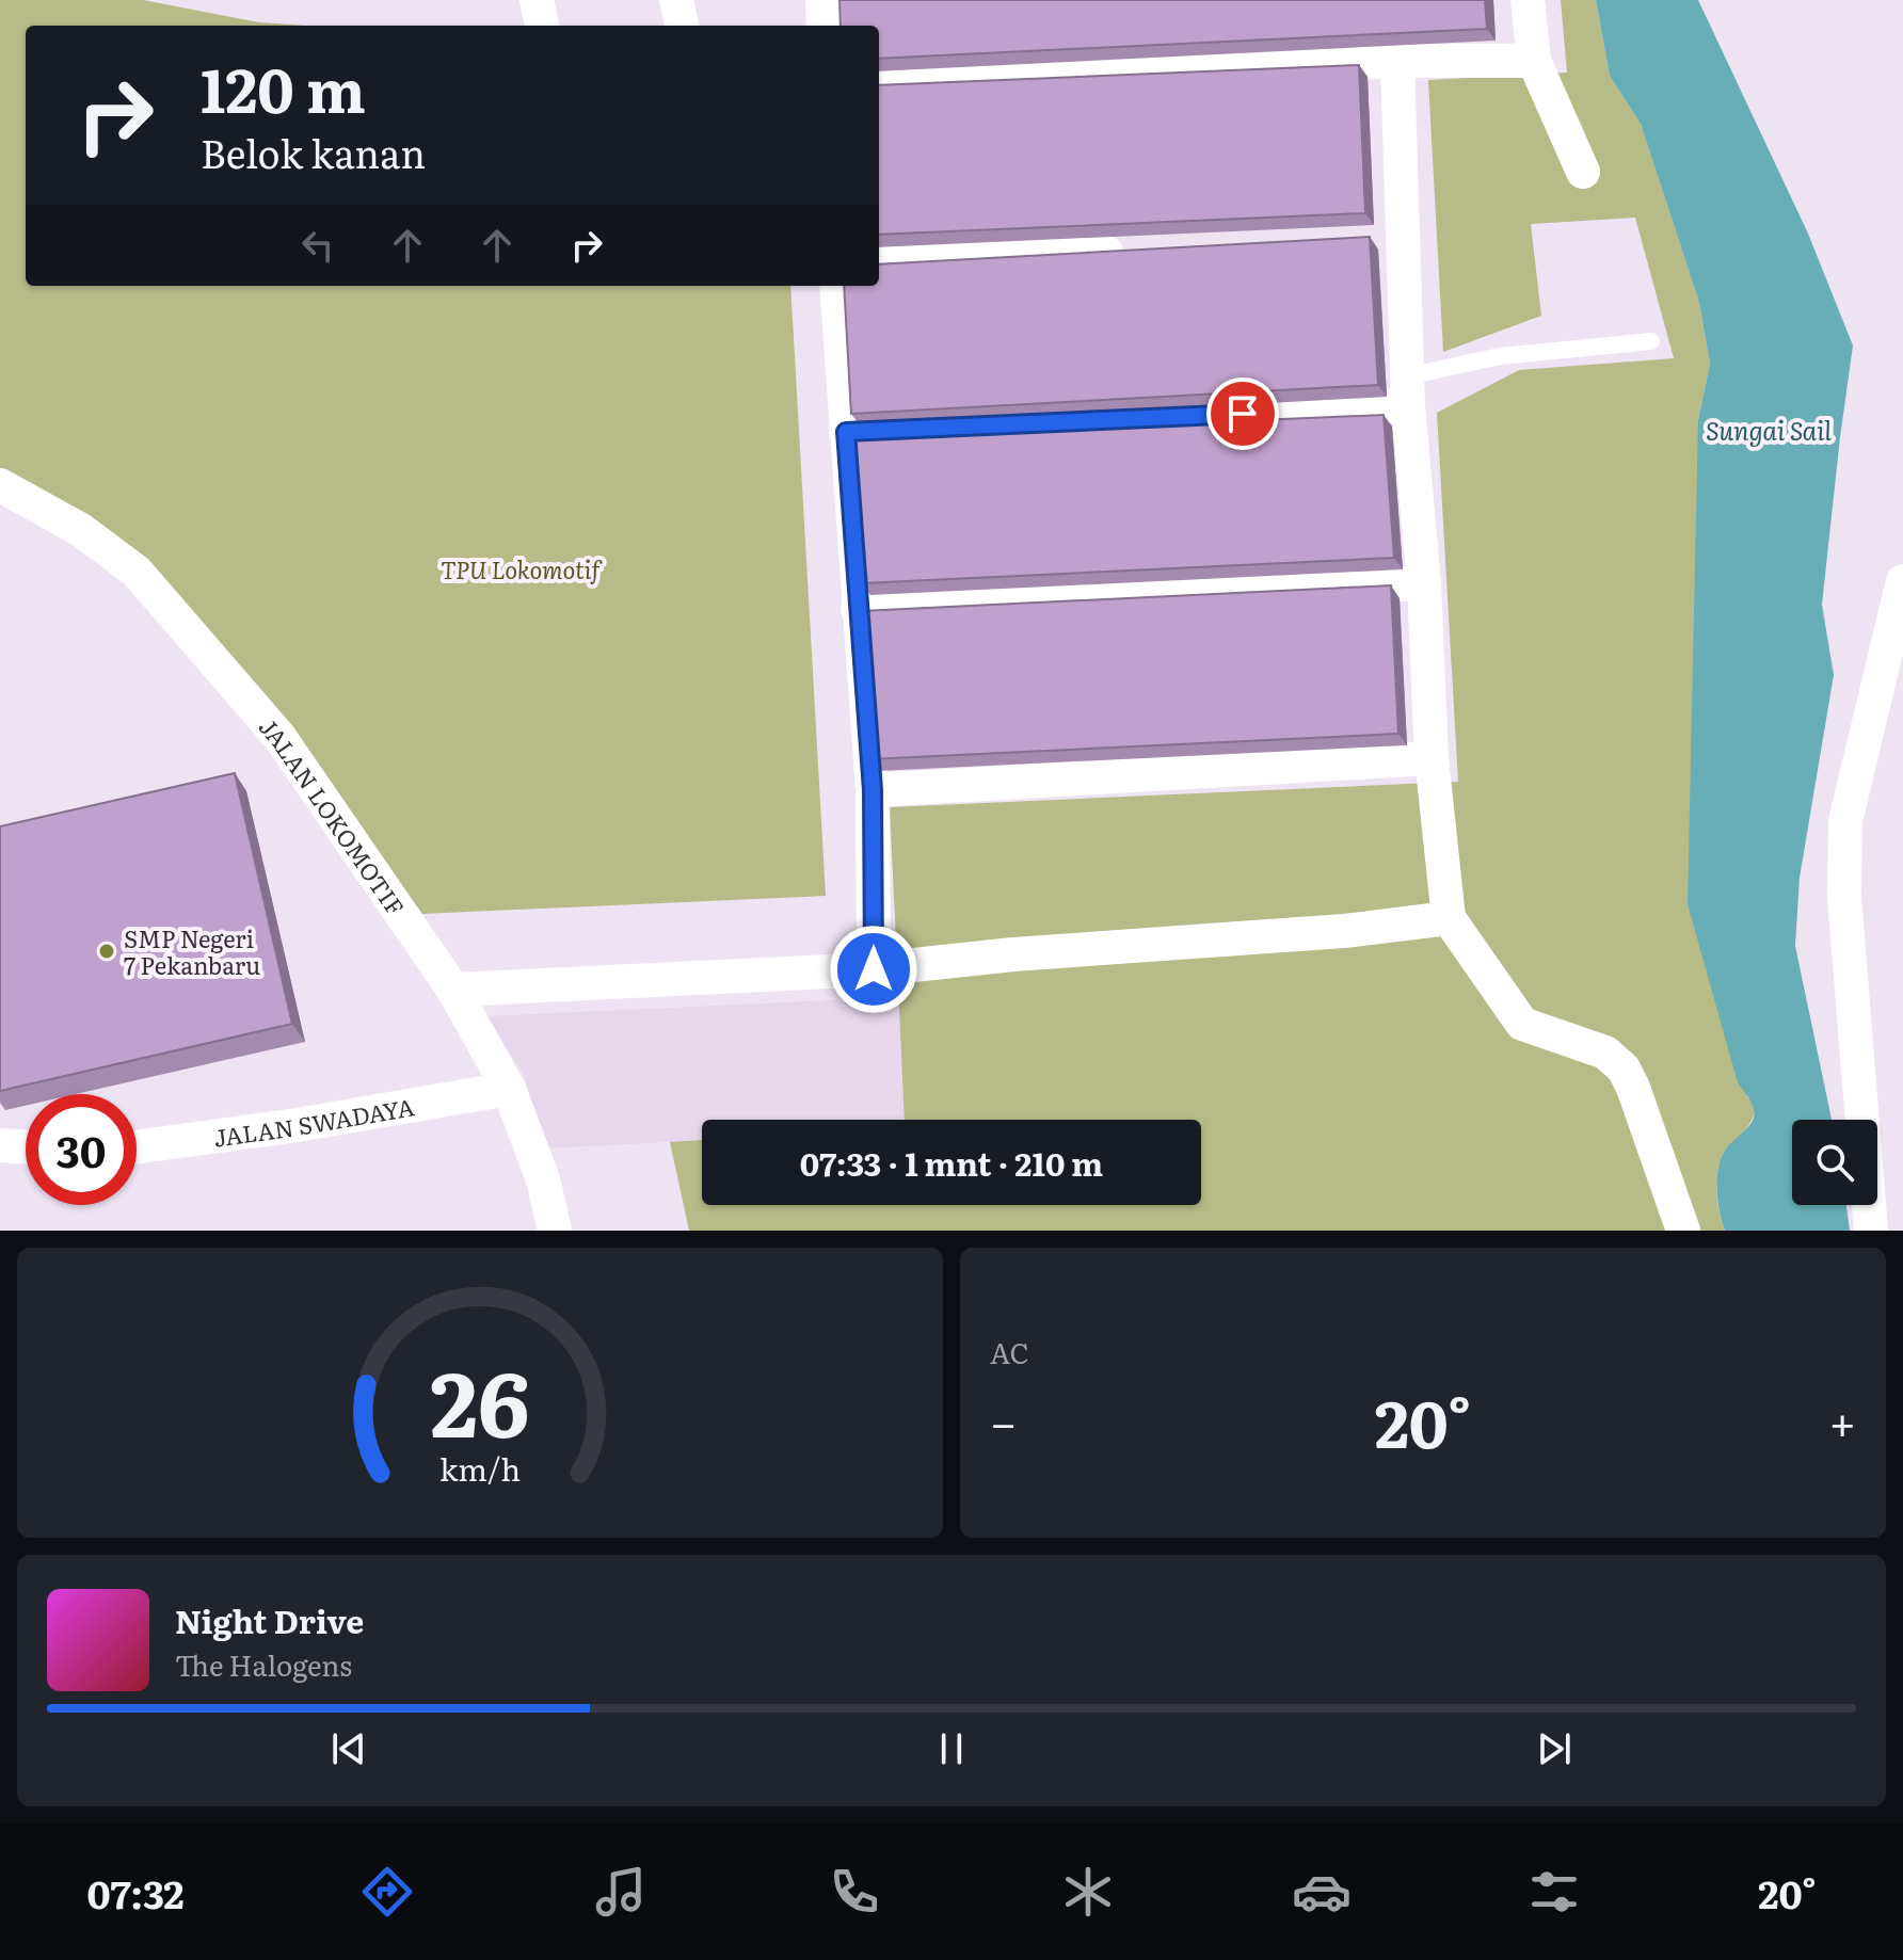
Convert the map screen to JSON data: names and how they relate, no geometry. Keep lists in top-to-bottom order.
{
  "streets": {
    "street": ["JALAN LOKOMOTIF", "JALAN SWADAYA"]
  },
  "crossings": [
    ["JALAN LOKOMOTIF", "JALAN SWADAYA"]
  ],
  "water": ["Sungai Sail"],
  "parks": ["TPU Lokomotif"],
  "places": ["SMP Negeri 7 Pekanbaru"],
  "page": {
    "turn": ["120 m", "Belok kanan"],
    "limit": "30",
    "trip": "07:33 · 1 mnt · 210 m",
    "tile": "AC",
    "heat": ["−", "20°", "+"],
    "song": ["Night Drive", "The Halogens"],
    "tabs": ["07:32", "20°"],
    "gauge": ["26", "km/h"]
  }
}
